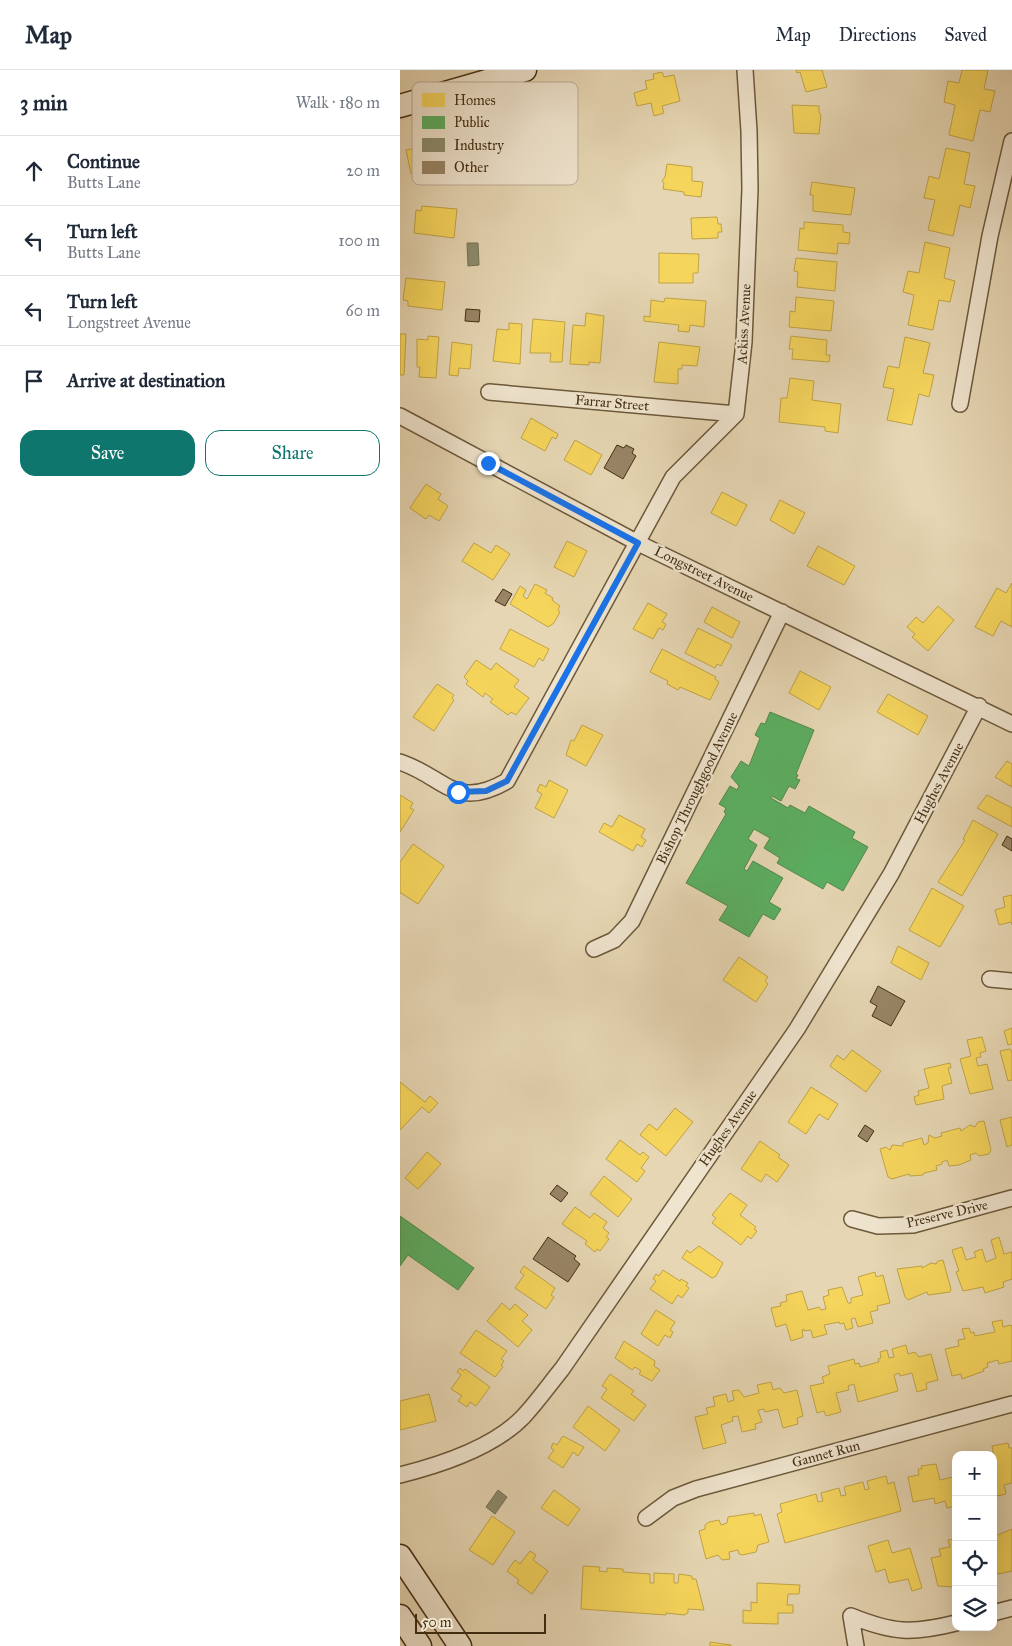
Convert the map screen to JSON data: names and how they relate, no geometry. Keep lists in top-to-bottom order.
{
  "streets": {
    "street": [
      "Ackiss Avenue",
      "Farrar Street",
      "Longstreet Avenue",
      "Hughes Avenue",
      "Bishop Throughgood Avenue",
      "Preserve Drive",
      "Gannet Run"
    ]
  },
  "crossings": [
    ["Ackiss Avenue", "Farrar Street"],
    ["Longstreet Avenue", "Hughes Avenue"],
    ["Longstreet Avenue", "Bishop Throughgood Avenue"]
  ],
  "legend": [
    "Homes",
    "Public",
    "Industry",
    "Other"
  ],
  "scale_bar": "50 m",
  "page": {
    "header": "Map",
    "nav": ["Map", "Directions", "Saved"],
    "heading": ["3 min", "Walk · 180 m"],
    "list": [
      ["Continue", "Butts Lane", "20 m"],
      ["Turn left", "Butts Lane", "100 m"],
      ["Turn left", "Longstreet Avenue", "60 m"],
      "Arrive at destination"
    ],
    "buttons": ["Save", "Share"],
    "map_buttons": ["+", "−"],
    "scale": "50 m"
  }
}
